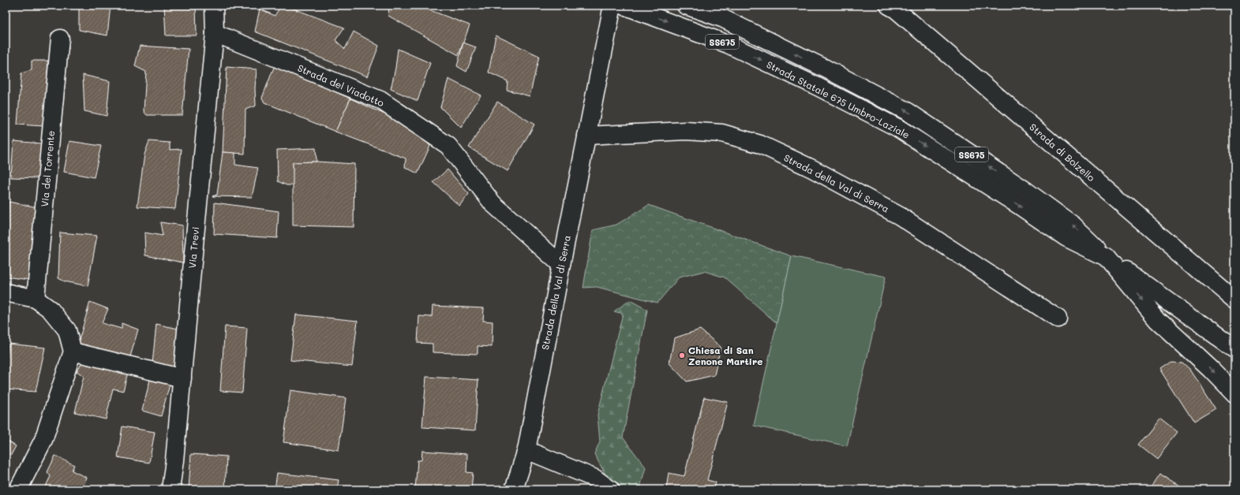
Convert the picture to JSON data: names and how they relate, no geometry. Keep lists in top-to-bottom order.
{
  "streets": {
    "main road": [
      "SS675",
      "Strada del Viadotto",
      "Strada Statale 675 Umbro-Laziale",
      "Strada di Bolzello",
      "Via del Torrente",
      "Strada della Val di Serra",
      "Via Trevi"
    ]
  },
  "crossings": [
    ["Strada del Viadotto", "Strada della Val di Serra"],
    ["Strada del Viadotto", "Via Trevi"]
  ],
  "places": ["Chiesa di San Zenone Martire"]
}
